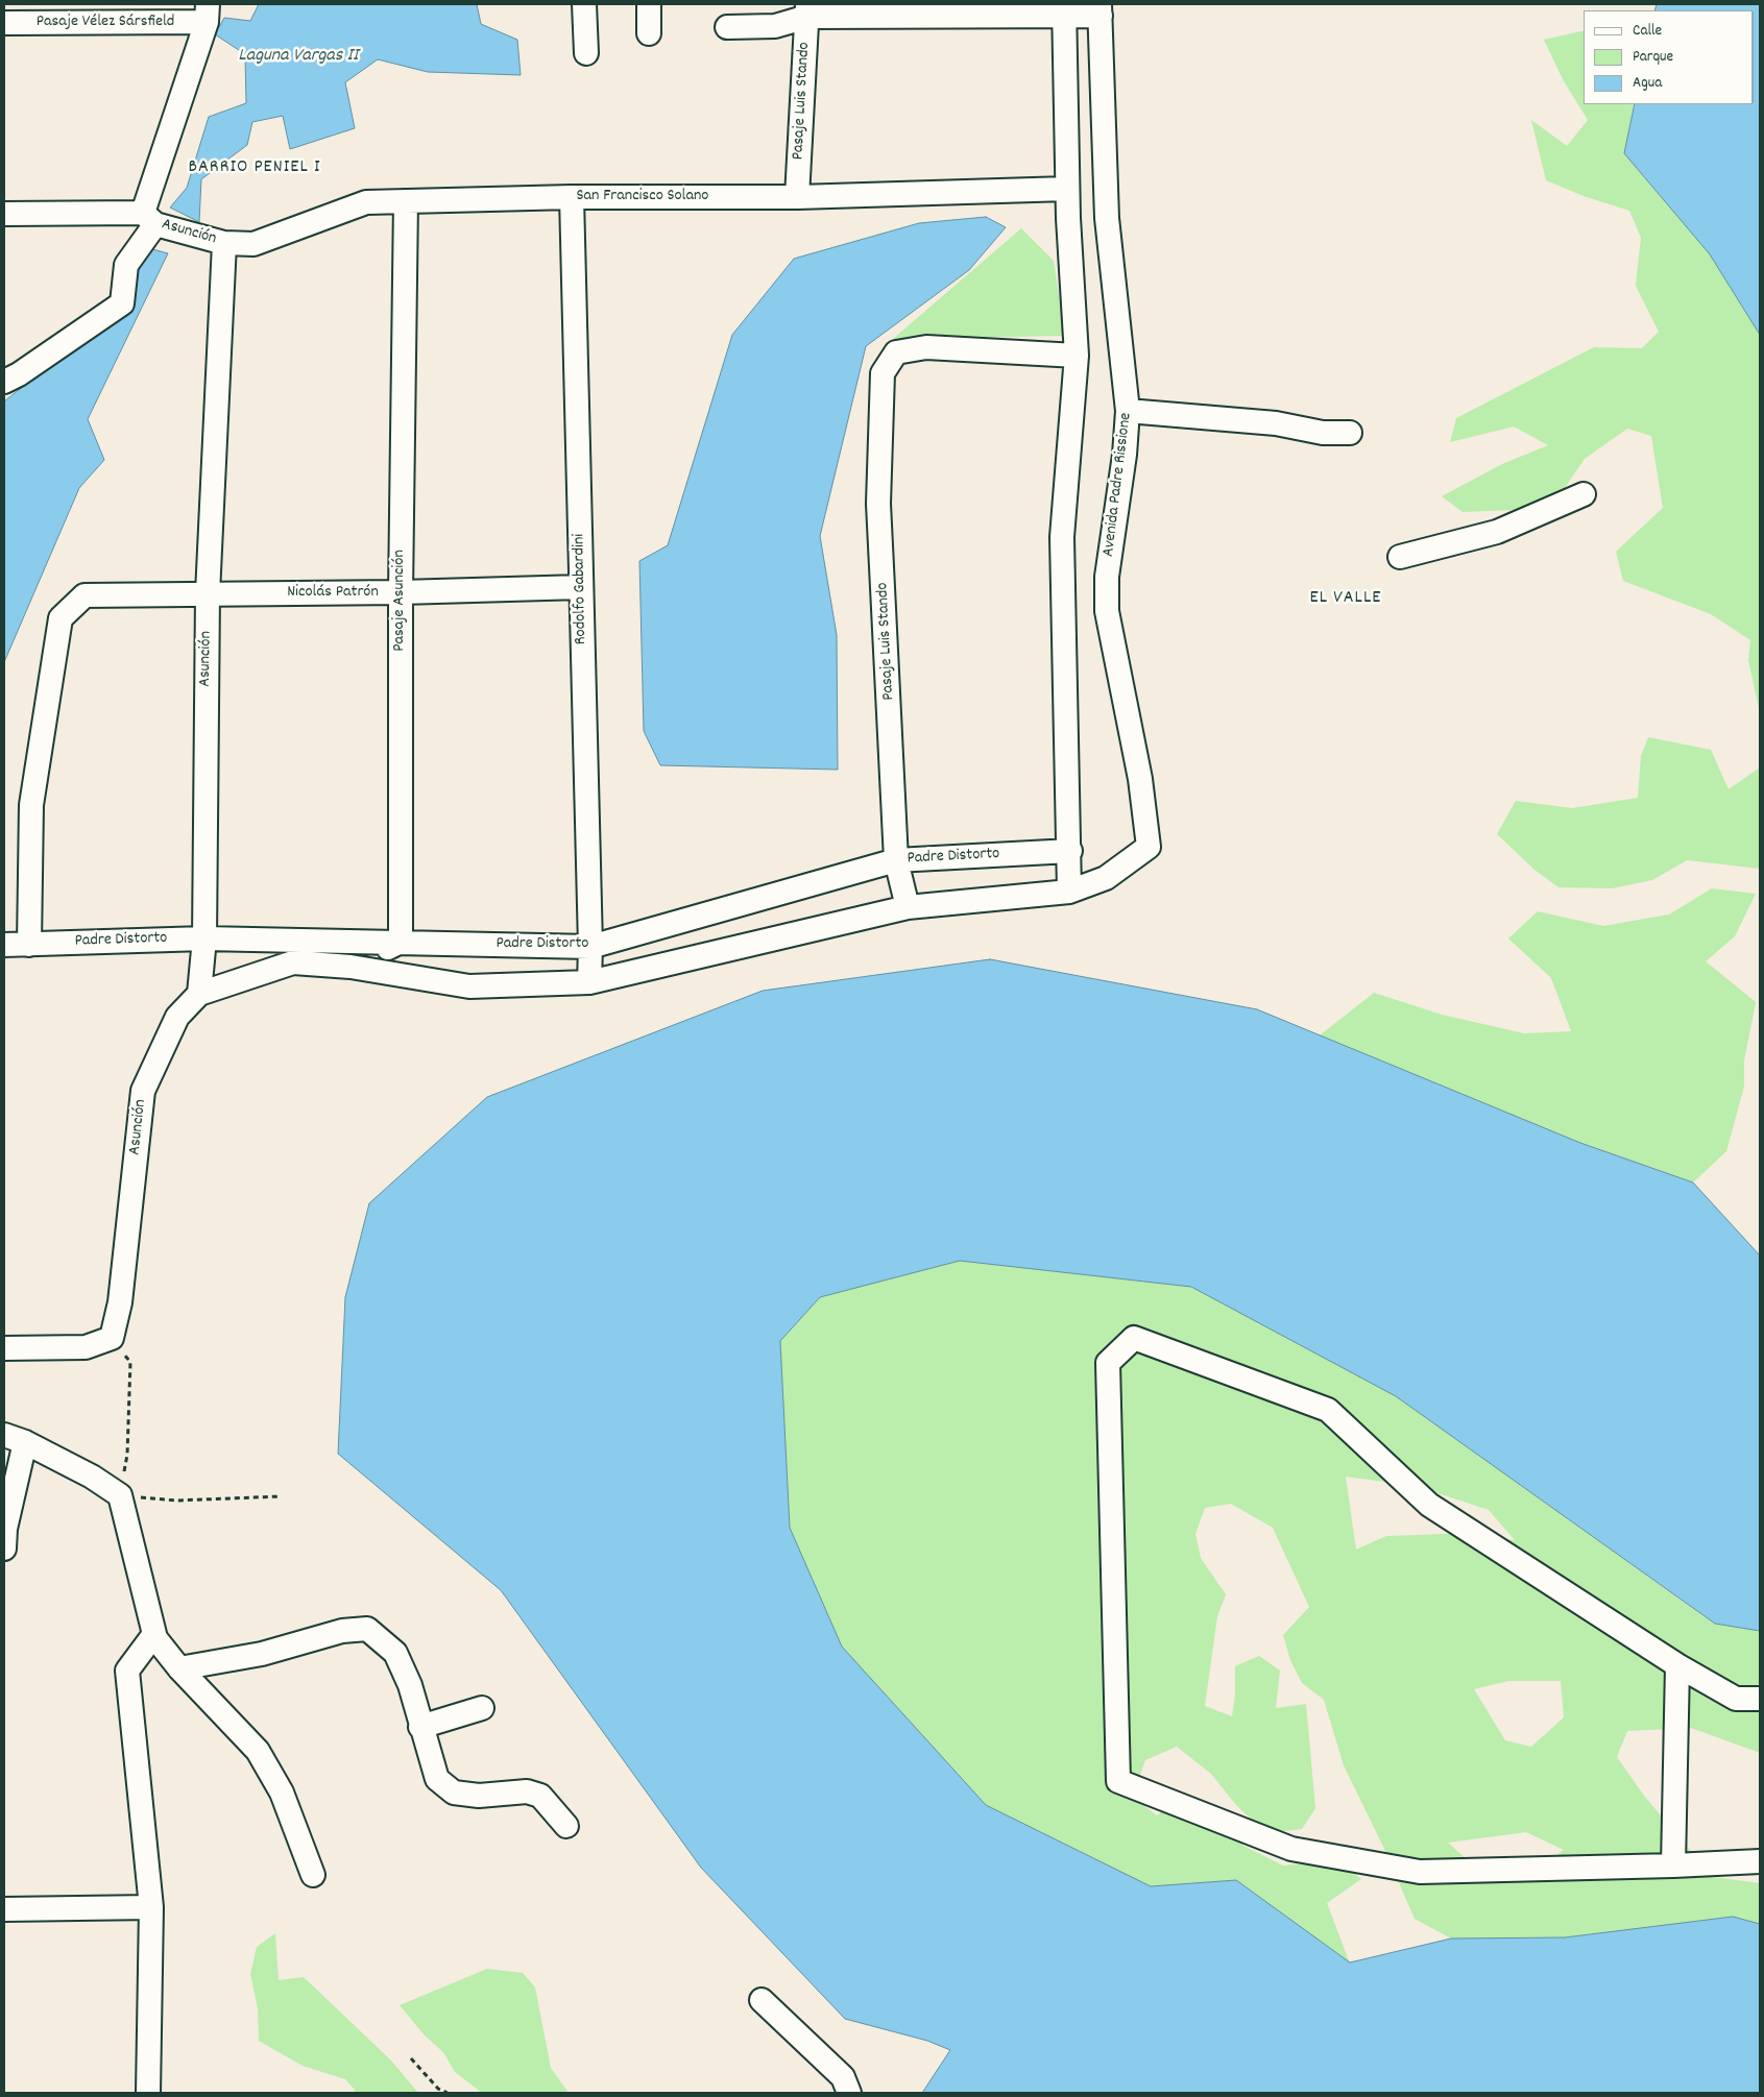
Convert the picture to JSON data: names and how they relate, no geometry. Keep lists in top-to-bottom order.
{
  "streets": {
    "street": [
      "Pasaje Vélez Sársfield",
      "Pasaje Luis Stando",
      "San Francisco Solano",
      "Asunción",
      "Avenida Padre Rissione",
      "Rodolfo Gabardini",
      "Nicolás Patrón",
      "Pasaje Asunción",
      "Padre Distorto"
    ]
  },
  "crossings": [
    ["Pasaje Vélez Sársfield", "Asunción"],
    ["Pasaje Luis Stando", "San Francisco Solano"],
    ["Pasaje Luis Stando", "Padre Distorto"],
    ["San Francisco Solano", "Asunción"],
    ["San Francisco Solano", "Rodolfo Gabardini"],
    ["San Francisco Solano", "Pasaje Asunción"],
    ["Asunción", "Nicolás Patrón"],
    ["Asunción", "Padre Distorto"],
    ["Rodolfo Gabardini", "Nicolás Patrón"],
    ["Rodolfo Gabardini", "Padre Distorto"],
    ["Nicolás Patrón", "Pasaje Asunción"],
    ["Nicolás Patrón", "Padre Distorto"],
    ["Pasaje Asunción", "Padre Distorto"]
  ],
  "districts": ["BARRIO PENIEL I", "EL VALLE"],
  "water": ["Laguna Vargas II"],
  "legend": ["Calle", "Parque", "Agua"]
}
